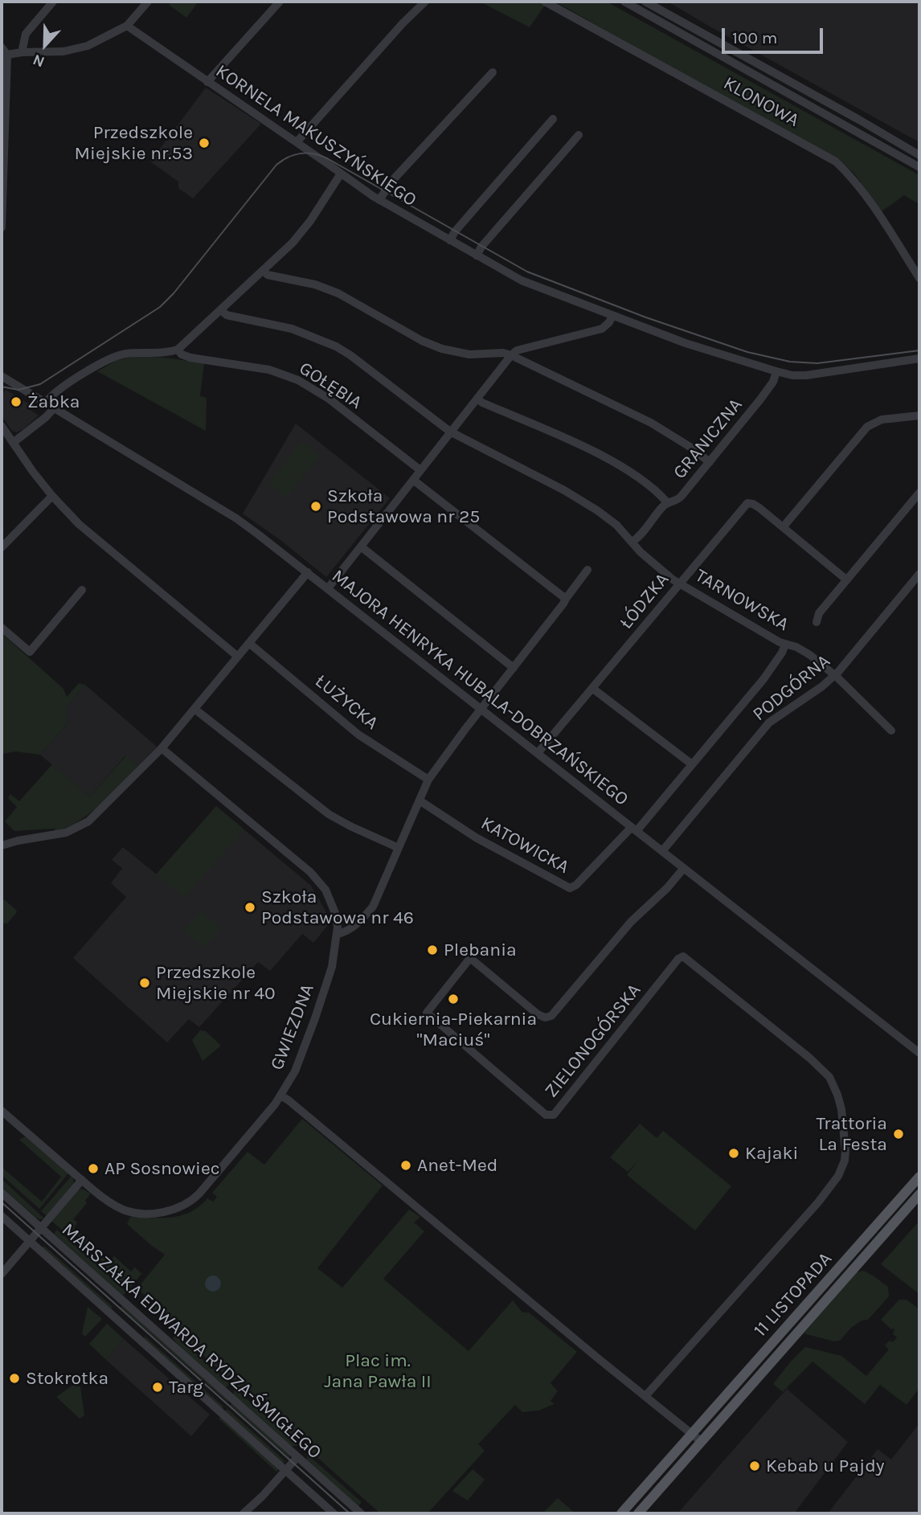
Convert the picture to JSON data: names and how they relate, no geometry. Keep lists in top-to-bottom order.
{
  "streets": {
    "main road": ["11 LISTOPADA"],
    "street": [
      "KLONOWA",
      "KORNELA MAKUSZYŃSKIEGO",
      "GOŁĘBIA",
      "GRANICZNA",
      "TARNOWSKA",
      "ŁÓDZKA",
      "MAJORA HENRYKA HUBALA-DOBRZAŃSKIEGO",
      "PODGÓRNA",
      "ŁUŻYCKA",
      "KATOWICKA",
      "GWIEZDNA",
      "ZIELONOGÓRSKA",
      "MARSZAŁKA EDWARDA RYDZA-ŚMIGŁEGO"
    ]
  },
  "crossings": [
    ["KORNELA MAKUSZYŃSKIEGO", "GRANICZNA"],
    ["GRANICZNA", "TARNOWSKA"],
    ["TARNOWSKA", "ŁÓDZKA"],
    ["TARNOWSKA", "PODGÓRNA"],
    ["ŁÓDZKA", "MAJORA HENRYKA HUBALA-DOBRZAŃSKIEGO"],
    ["MAJORA HENRYKA HUBALA-DOBRZAŃSKIEGO", "PODGÓRNA"],
    ["MAJORA HENRYKA HUBALA-DOBRZAŃSKIEGO", "KATOWICKA"],
    ["MAJORA HENRYKA HUBALA-DOBRZAŃSKIEGO", "ZIELONOGÓRSKA"]
  ],
  "parks": ["Plac im. Jana Pawła II"],
  "places": [
    "Przedszkole Miejskie nr.53",
    "Żabka",
    "Szkoła Podstawowa nr 25",
    "Szkoła Podstawowa nr 46",
    "Plebania",
    "Przedszkole Miejskie nr 40",
    "Cukiernia-Piekarnia \"Maciuś\"",
    "Trattoria La Festa",
    "Kajaki",
    "Anet-Med",
    "AP Sosnowiec",
    "Stokrotka",
    "Targ",
    "Kebab u Pajdy"
  ],
  "scale_bar": "100 m",
  "north": "bottom"
}
